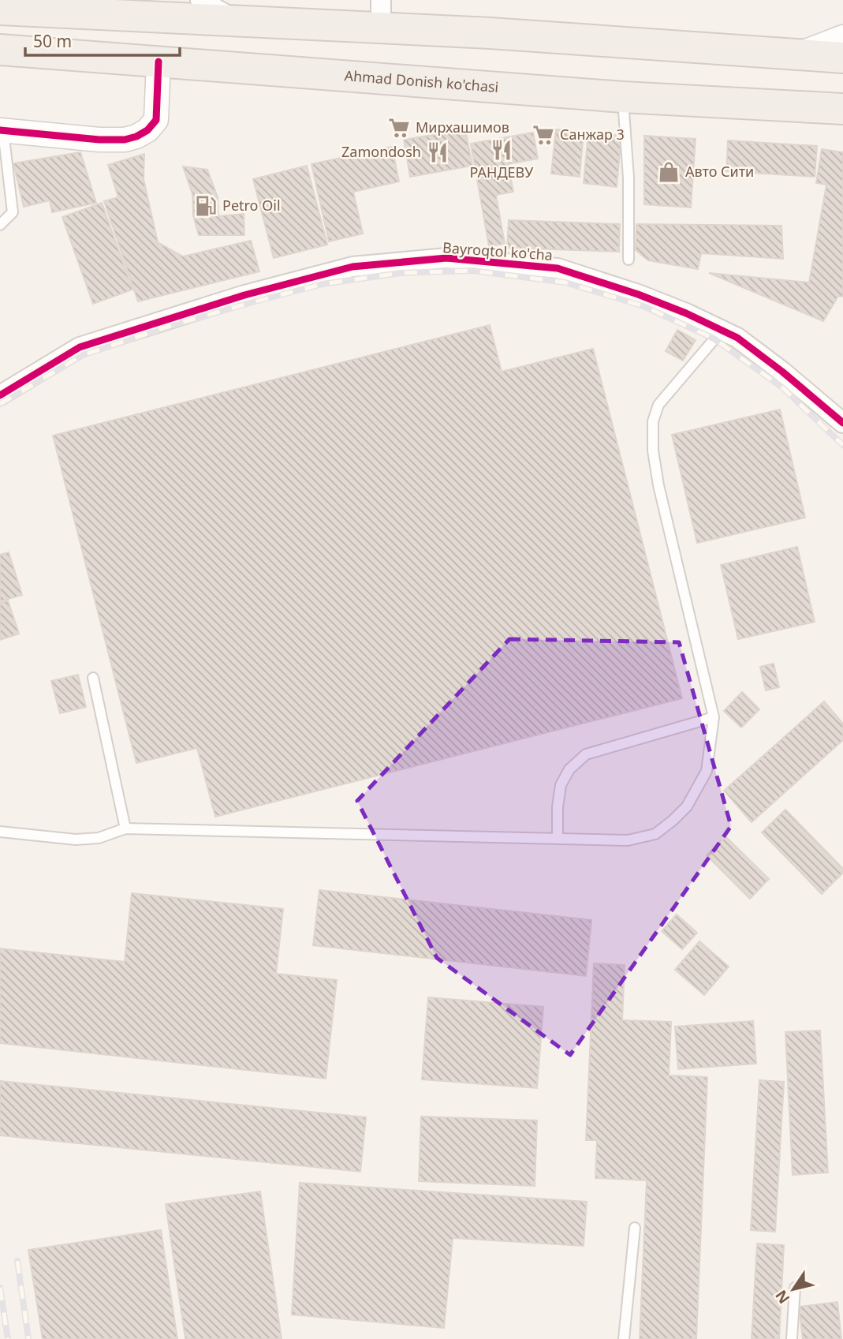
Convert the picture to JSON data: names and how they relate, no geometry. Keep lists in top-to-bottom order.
{
  "streets": {
    "main road": ["Ahmad Donish ko'chasi"],
    "street": ["Bayroqtol ko'cha"]
  },
  "places": {
    "supermarket": ["Мирхашимов", "Санжар 3"],
    "restaurant": ["РАНДЕВУ", "Zamondosh"],
    "shop": ["Авто Сити"],
    "fuel station": ["Petro Oil"]
  },
  "scale_bar": "50 m",
  "north": "bottom left"
}
